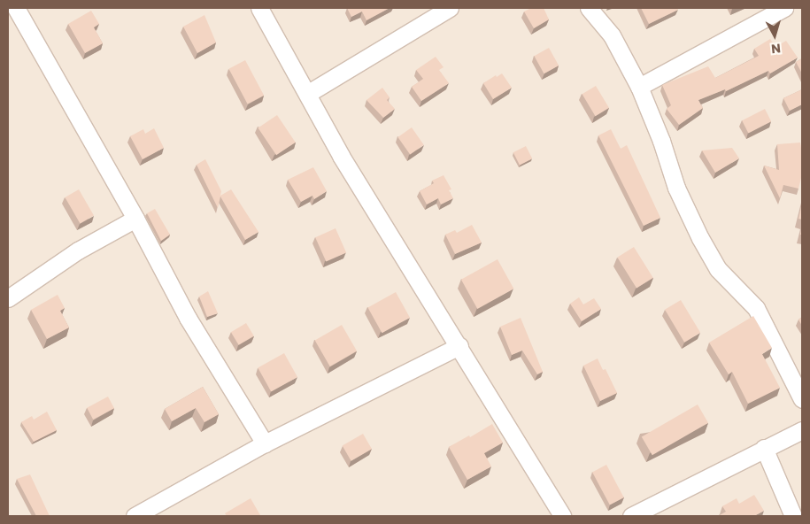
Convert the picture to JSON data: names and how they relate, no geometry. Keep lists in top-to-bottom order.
{
  "north": "bottom"
}
